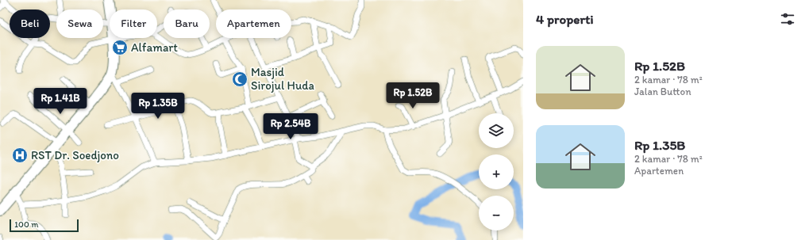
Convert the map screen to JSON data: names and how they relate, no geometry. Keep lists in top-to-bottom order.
{
  "places": {
    "supermarket": ["Alfamart"],
    "mosque": ["Masjid Sirojul Huda"],
    "hospital": ["RST Dr. Soedjono"]
  },
  "scale_bar": "100 m",
  "page": {
    "heading": "4 properti",
    "chip": [
      "Beli",
      "Sewa",
      "Filter",
      "Baru",
      "Apartemen"
    ],
    "list": [
      {
        "name": "Rp 1.52B",
        "note": "2 kamar · 78 m² · Jalan Button"
      },
      {
        "name": "Rp 1.35B",
        "note": "2 kamar · 78 m² · Apartemen"
      }
    ],
    "price": [
      "Rp 1.52B",
      "Rp 1.41B",
      "Rp 1.35B",
      "Rp 2.54B"
    ],
    "map_buttons": ["+", "−"],
    "scale": "100 m"
  }
}
